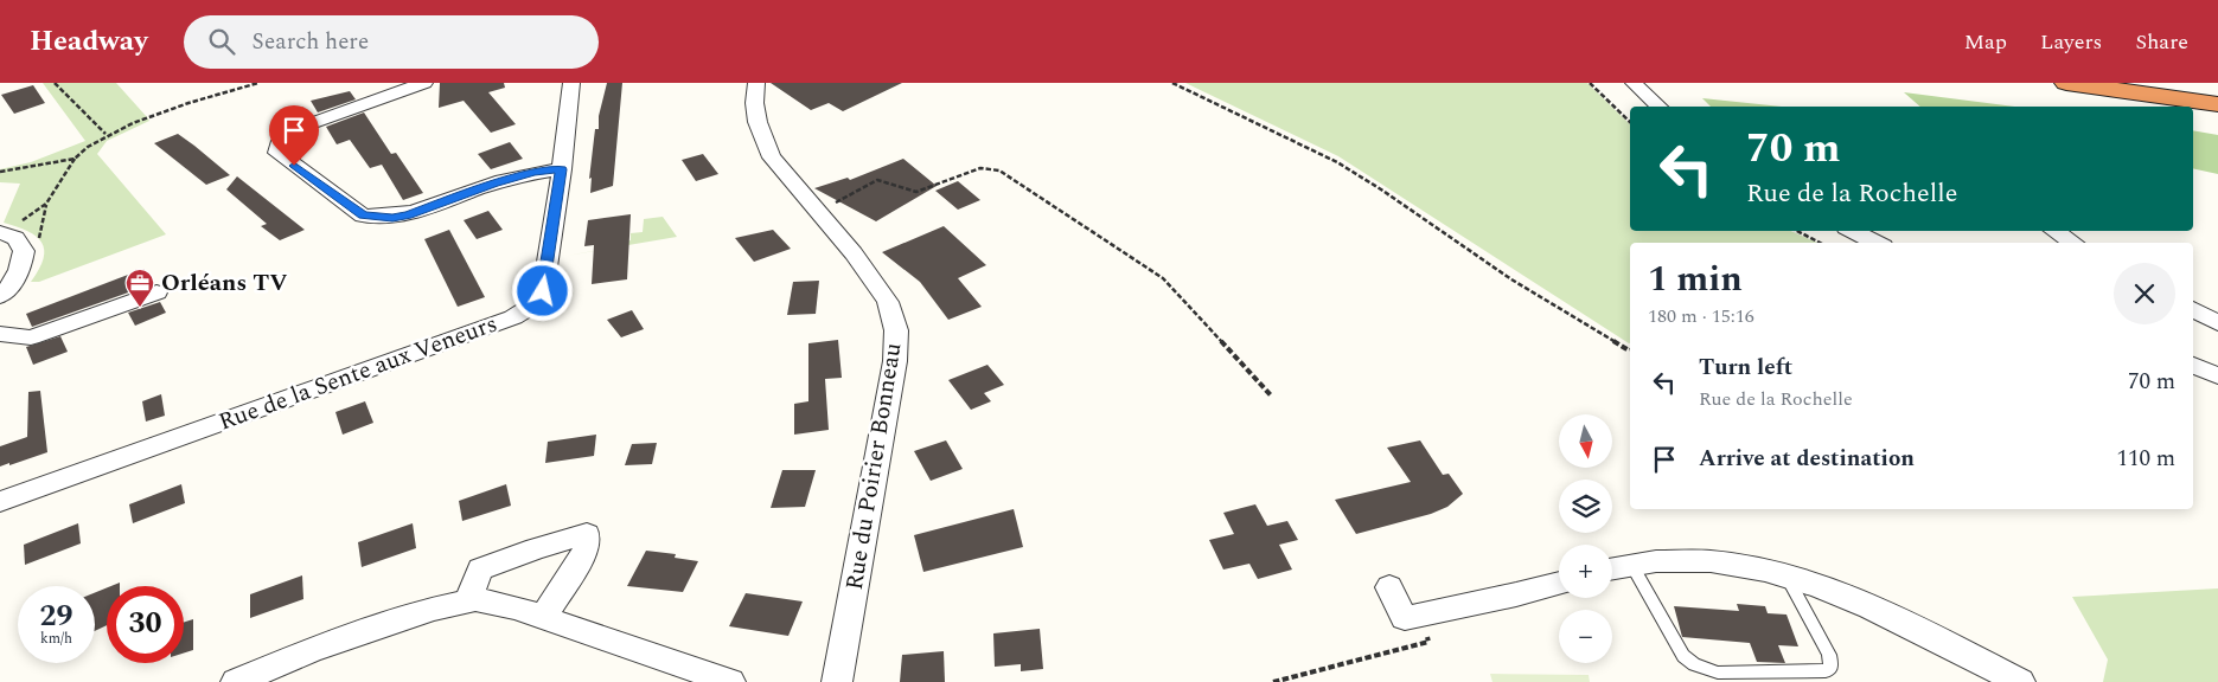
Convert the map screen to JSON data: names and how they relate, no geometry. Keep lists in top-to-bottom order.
{
  "streets": {
    "street": ["Rue de la Sente aux Veneurs", "Rue du Poirier Bonneau"]
  },
  "places": {
    "office": ["Orléans TV"]
  },
  "north": "bottom",
  "page": {
    "header": "Headway",
    "search": "Search here",
    "nav": ["Map", "Layers", "Share"],
    "turn": ["70 m", "Rue de la Rochelle"],
    "heading": ["1 min", "180 m · 15:16"],
    "list": [
      {
        "name": "Turn left",
        "note": "Rue de la Rochelle",
        "value": "70 m"
      },
      {
        "name": "Arrive at destination",
        "value": "110 m"
      }
    ],
    "map_buttons": ["+", "−"],
    "speed": "29 km/h",
    "limit": "30"
  }
}
